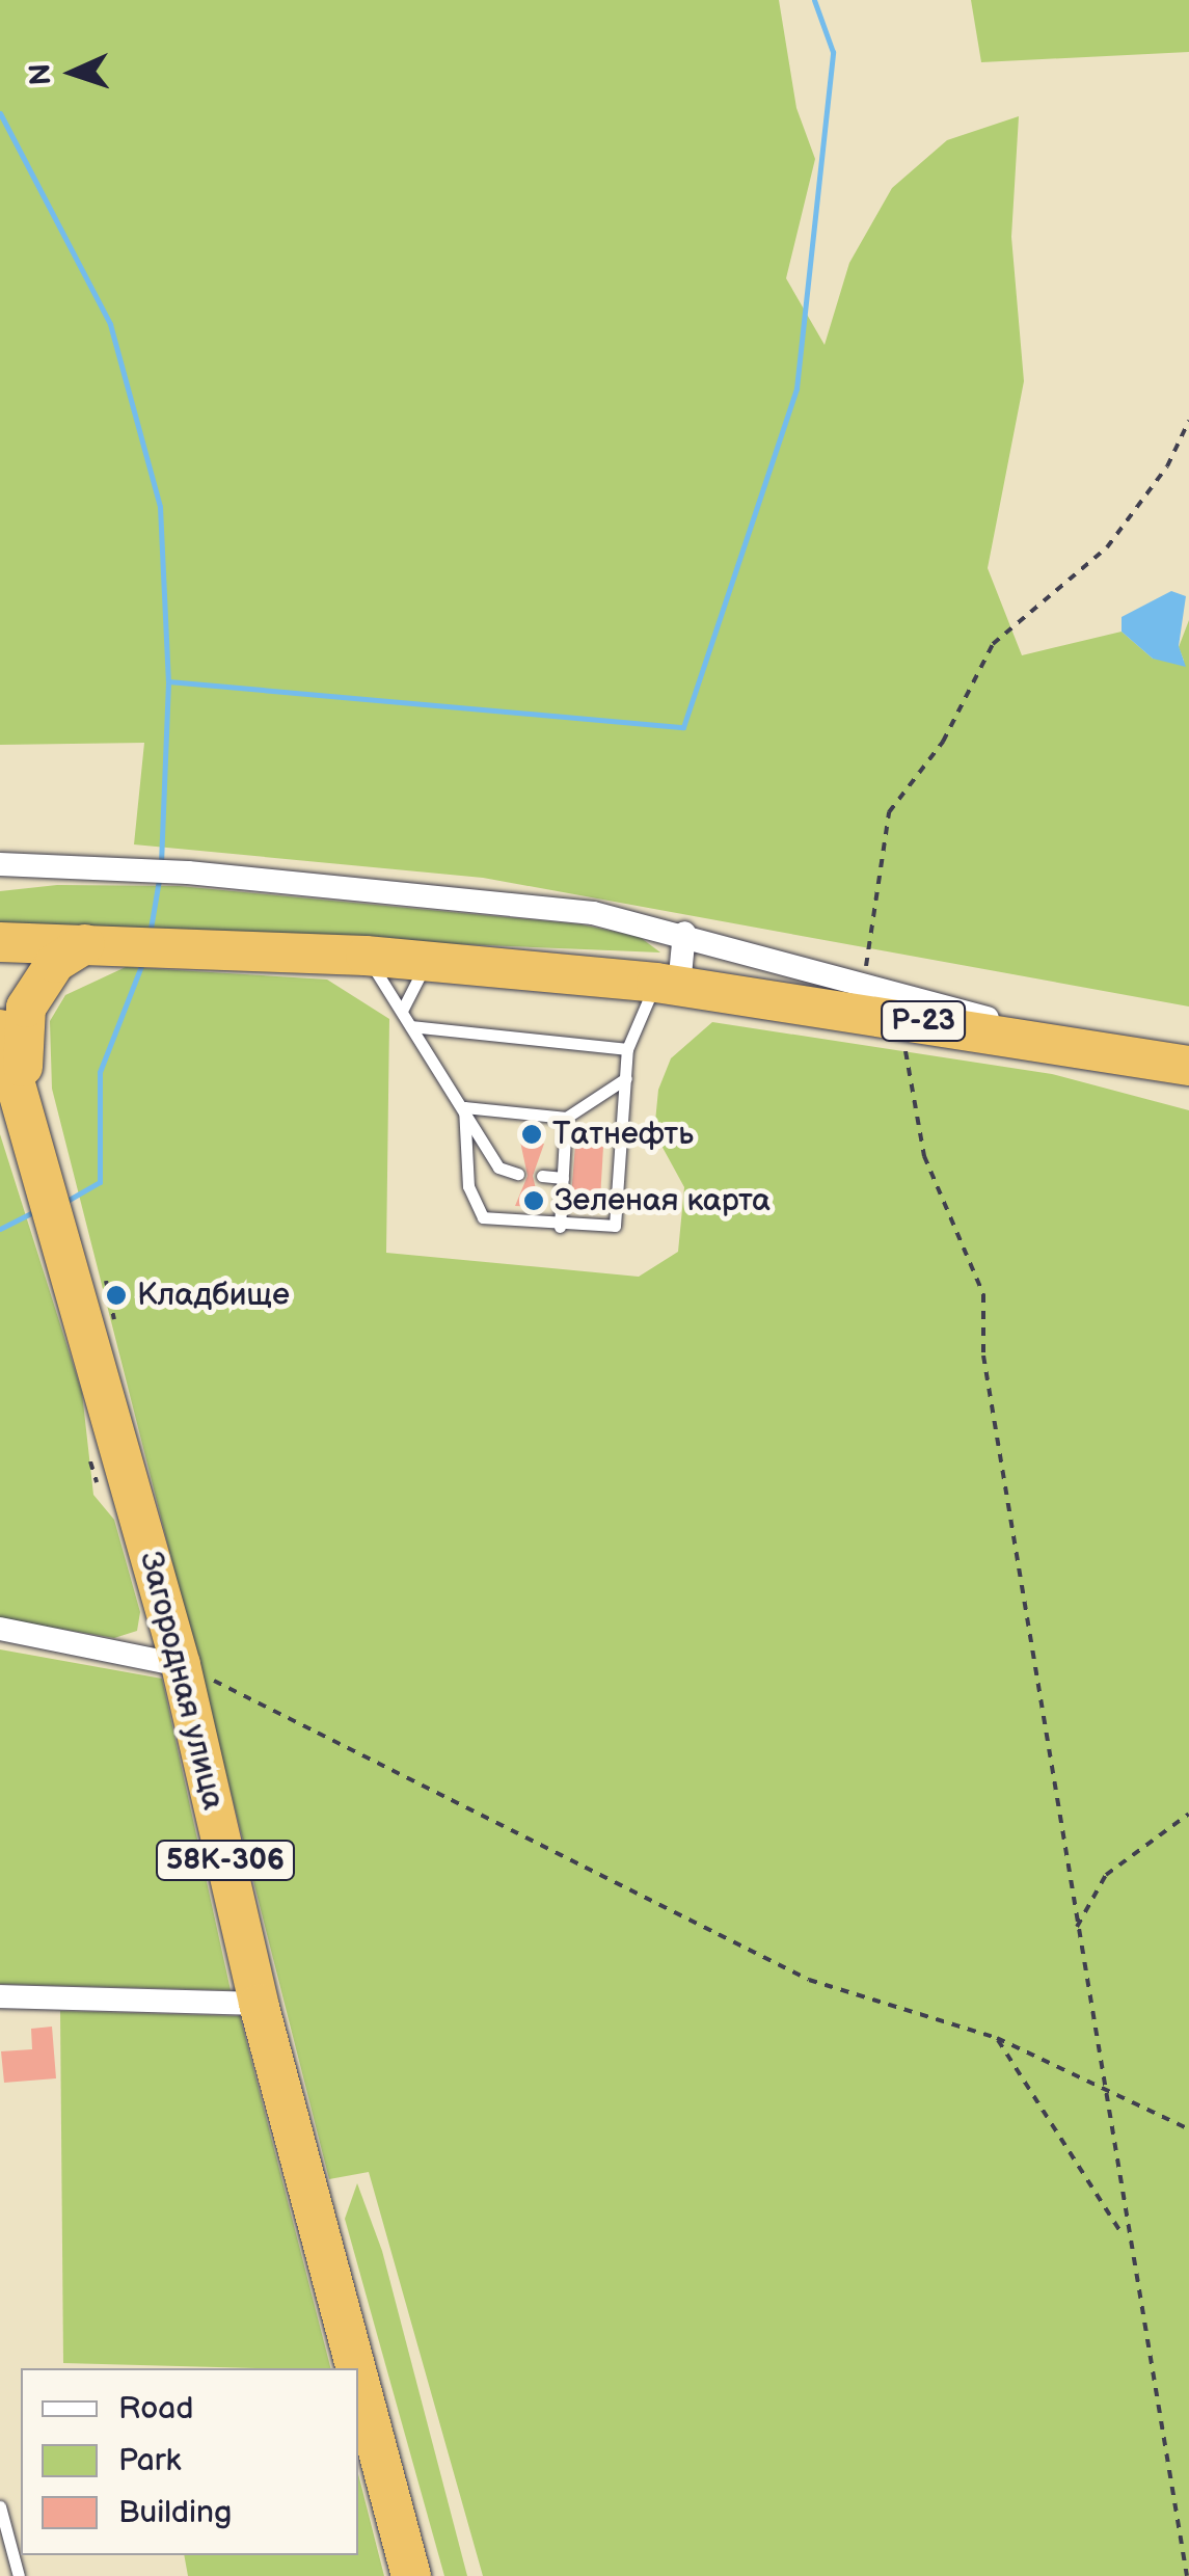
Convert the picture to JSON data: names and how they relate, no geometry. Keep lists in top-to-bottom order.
{
  "streets": {
    "highway": ["Р-23", "Загородная улица", "58К-306"]
  },
  "places": ["Татнефть", "Зеленая карта", "Кладбище"],
  "legend": ["Road", "Park", "Building"],
  "north": "left"
}
